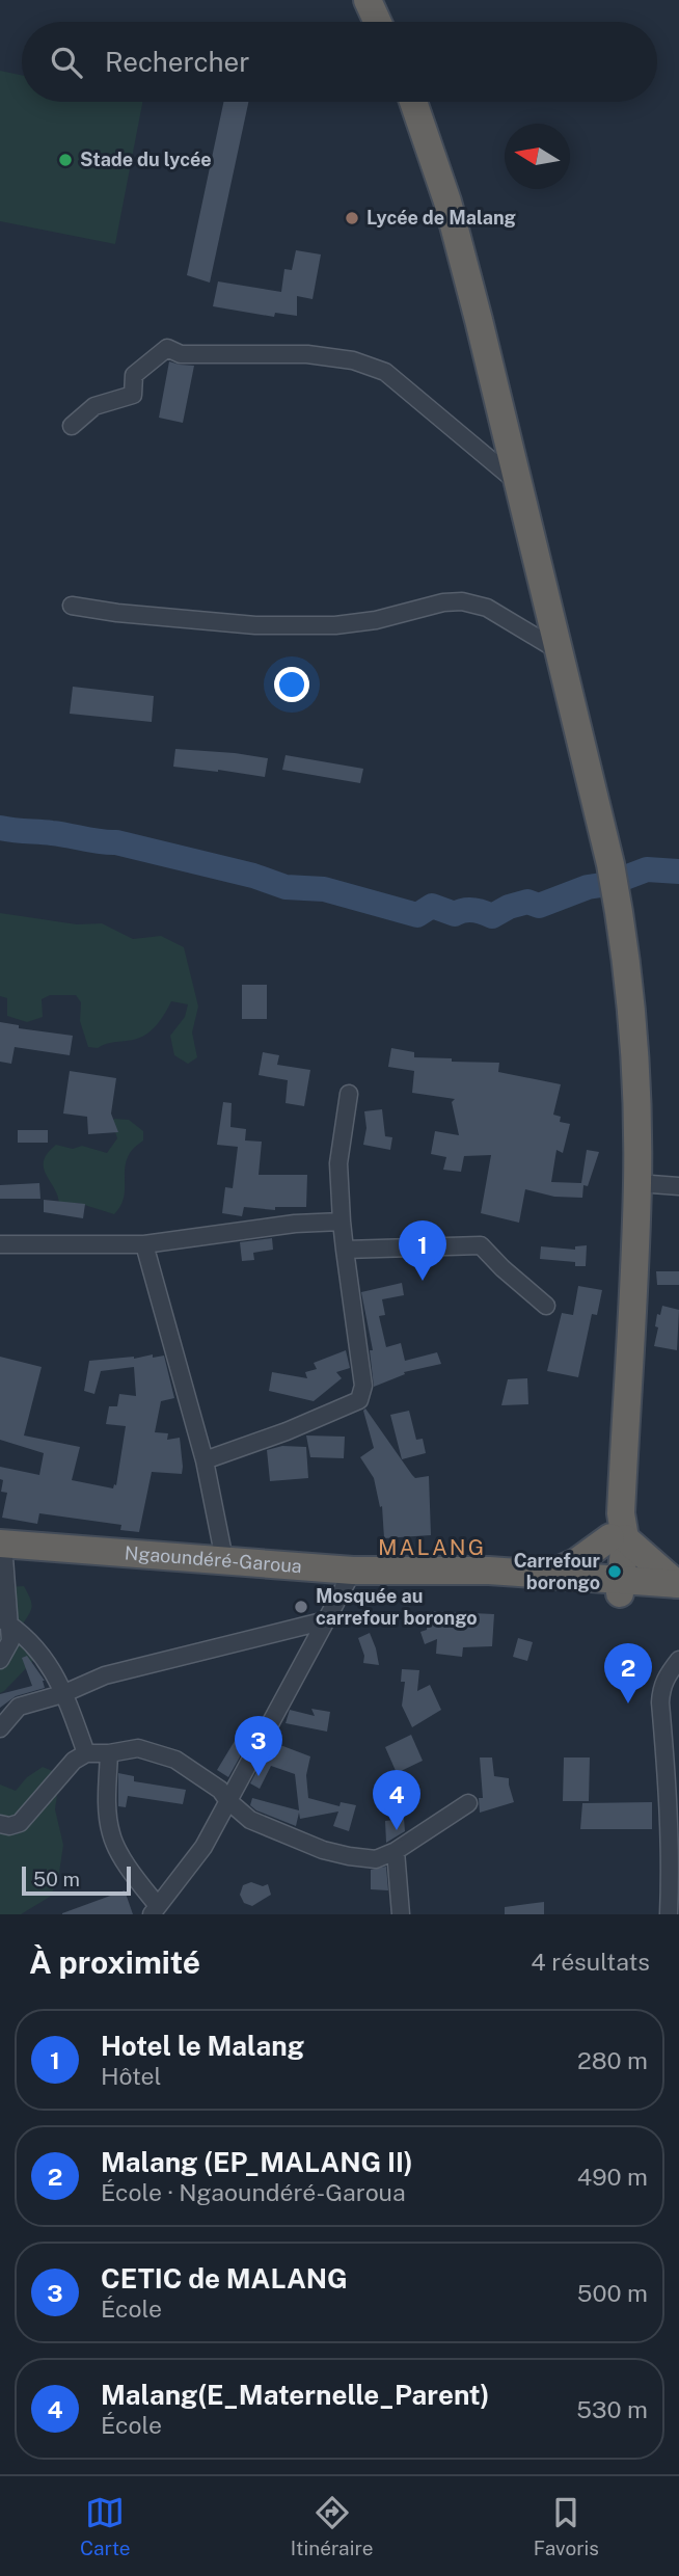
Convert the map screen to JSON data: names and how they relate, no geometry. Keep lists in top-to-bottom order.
{
  "streets": {
    "highway": ["Ngaoundéré-Garoua"]
  },
  "districts": ["MALANG"],
  "places": [
    "Stade du lycée",
    "Lycée de Malang",
    "Carrefour borongo",
    "Mosquée au carrefour borongo"
  ],
  "scale_bar": "50 m",
  "north": "left",
  "page": {
    "search": "Rechercher",
    "pins": [
      "1",
      "2",
      "3",
      "4"
    ],
    "scale": "50 m",
    "heading": ["À proximité", "4 résultats"],
    "list": [
      {
        "mark": "1",
        "name": "Hotel le Malang",
        "note": "Hôtel",
        "value": "280 m"
      },
      {
        "mark": "2",
        "name": "Malang (EP_MALANG II)",
        "note": "École · Ngaoundéré-Garoua",
        "value": "490 m"
      },
      {
        "mark": "3",
        "name": "CETIC de MALANG",
        "note": "École",
        "value": "500 m"
      },
      {
        "mark": "4",
        "name": "Malang(E_Maternelle_Parent)",
        "note": "École",
        "value": "530 m"
      }
    ],
    "nav": ["Carte", "Itinéraire", "Favoris"]
  }
}
